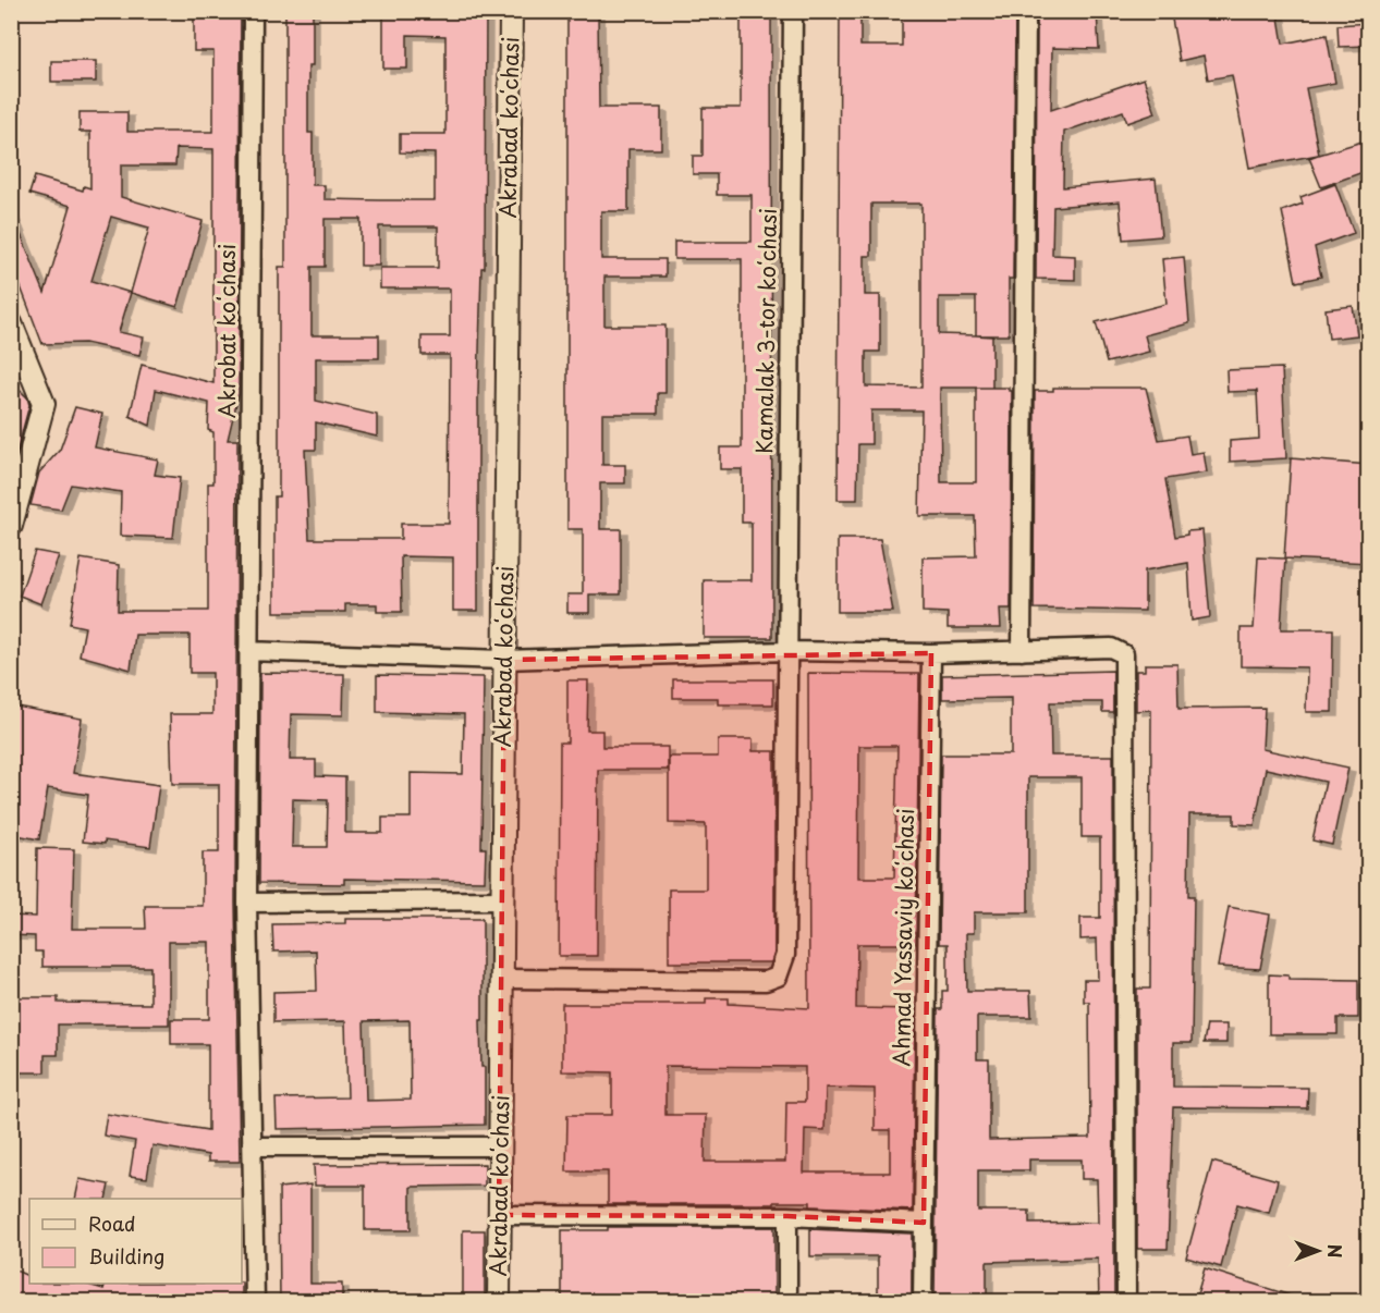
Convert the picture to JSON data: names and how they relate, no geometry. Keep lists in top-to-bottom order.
{
  "streets": {
    "street": [
      "Akrabad koʻchasi",
      "Akrobat koʻchasi",
      "Kamalak 3-tor koʻchasi",
      "Ahmad Yassaviy koʻchasi"
    ]
  },
  "crossings": [
    ["Akrabad koʻchasi", "Kamalak 3-tor koʻchasi"]
  ],
  "legend": ["Road", "Building"],
  "north": "right"
}
